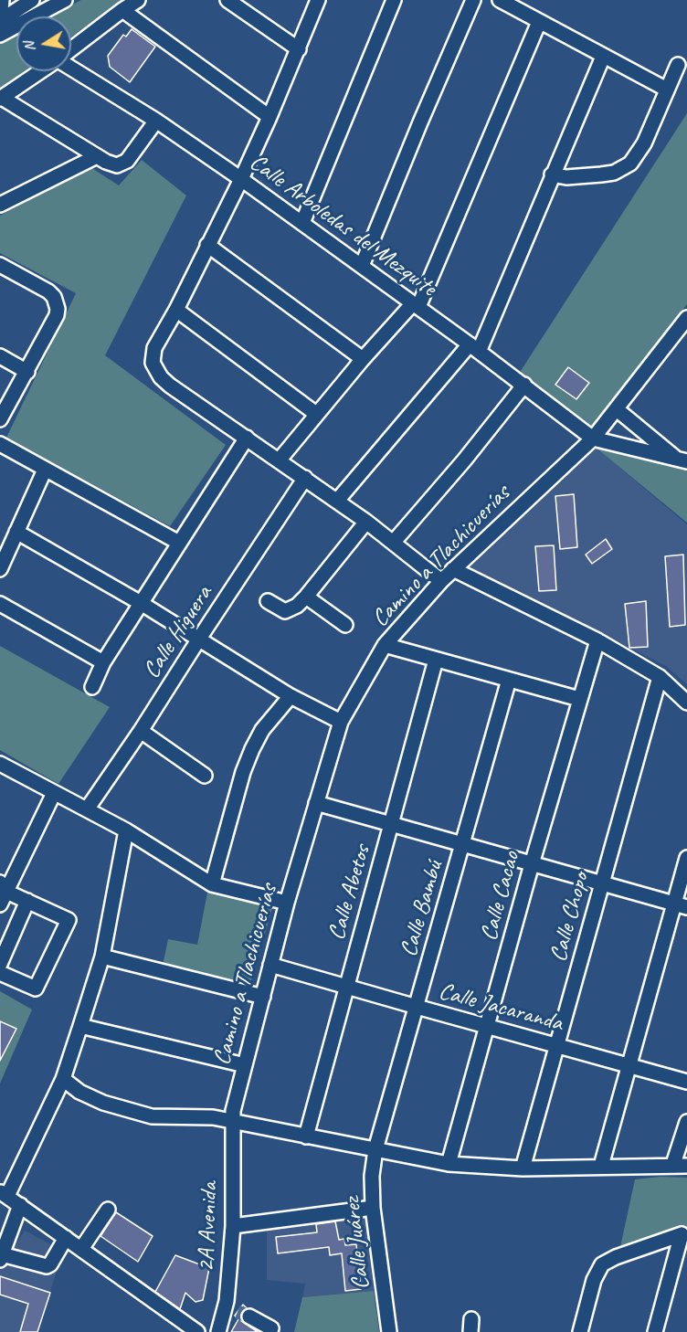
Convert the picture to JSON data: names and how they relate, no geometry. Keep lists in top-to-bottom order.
{
  "streets": {
    "street": [
      "Calle Arboledas del Mezquite",
      "Camino a Tlachicuerías",
      "Calle Higuera",
      "Calle Abetos",
      "Calle Cacao",
      "Calle Bambú",
      "Calle Chopo",
      "Calle Jacaranda",
      "2A Avenida",
      "Calle Juárez"
    ]
  },
  "crossings": [
    ["Calle Arboledas del Mezquite", "Camino a Tlachicuerías"],
    ["Camino a Tlachicuerías", "Calle Jacaranda"],
    ["Camino a Tlachicuerías", "2A Avenida"],
    ["Calle Abetos", "Calle Jacaranda"],
    ["Calle Cacao", "Calle Jacaranda"],
    ["Calle Bambú", "Calle Jacaranda"],
    ["Calle Bambú", "Calle Juárez"],
    ["Calle Chopo", "Calle Jacaranda"]
  ],
  "north": "left"
}
